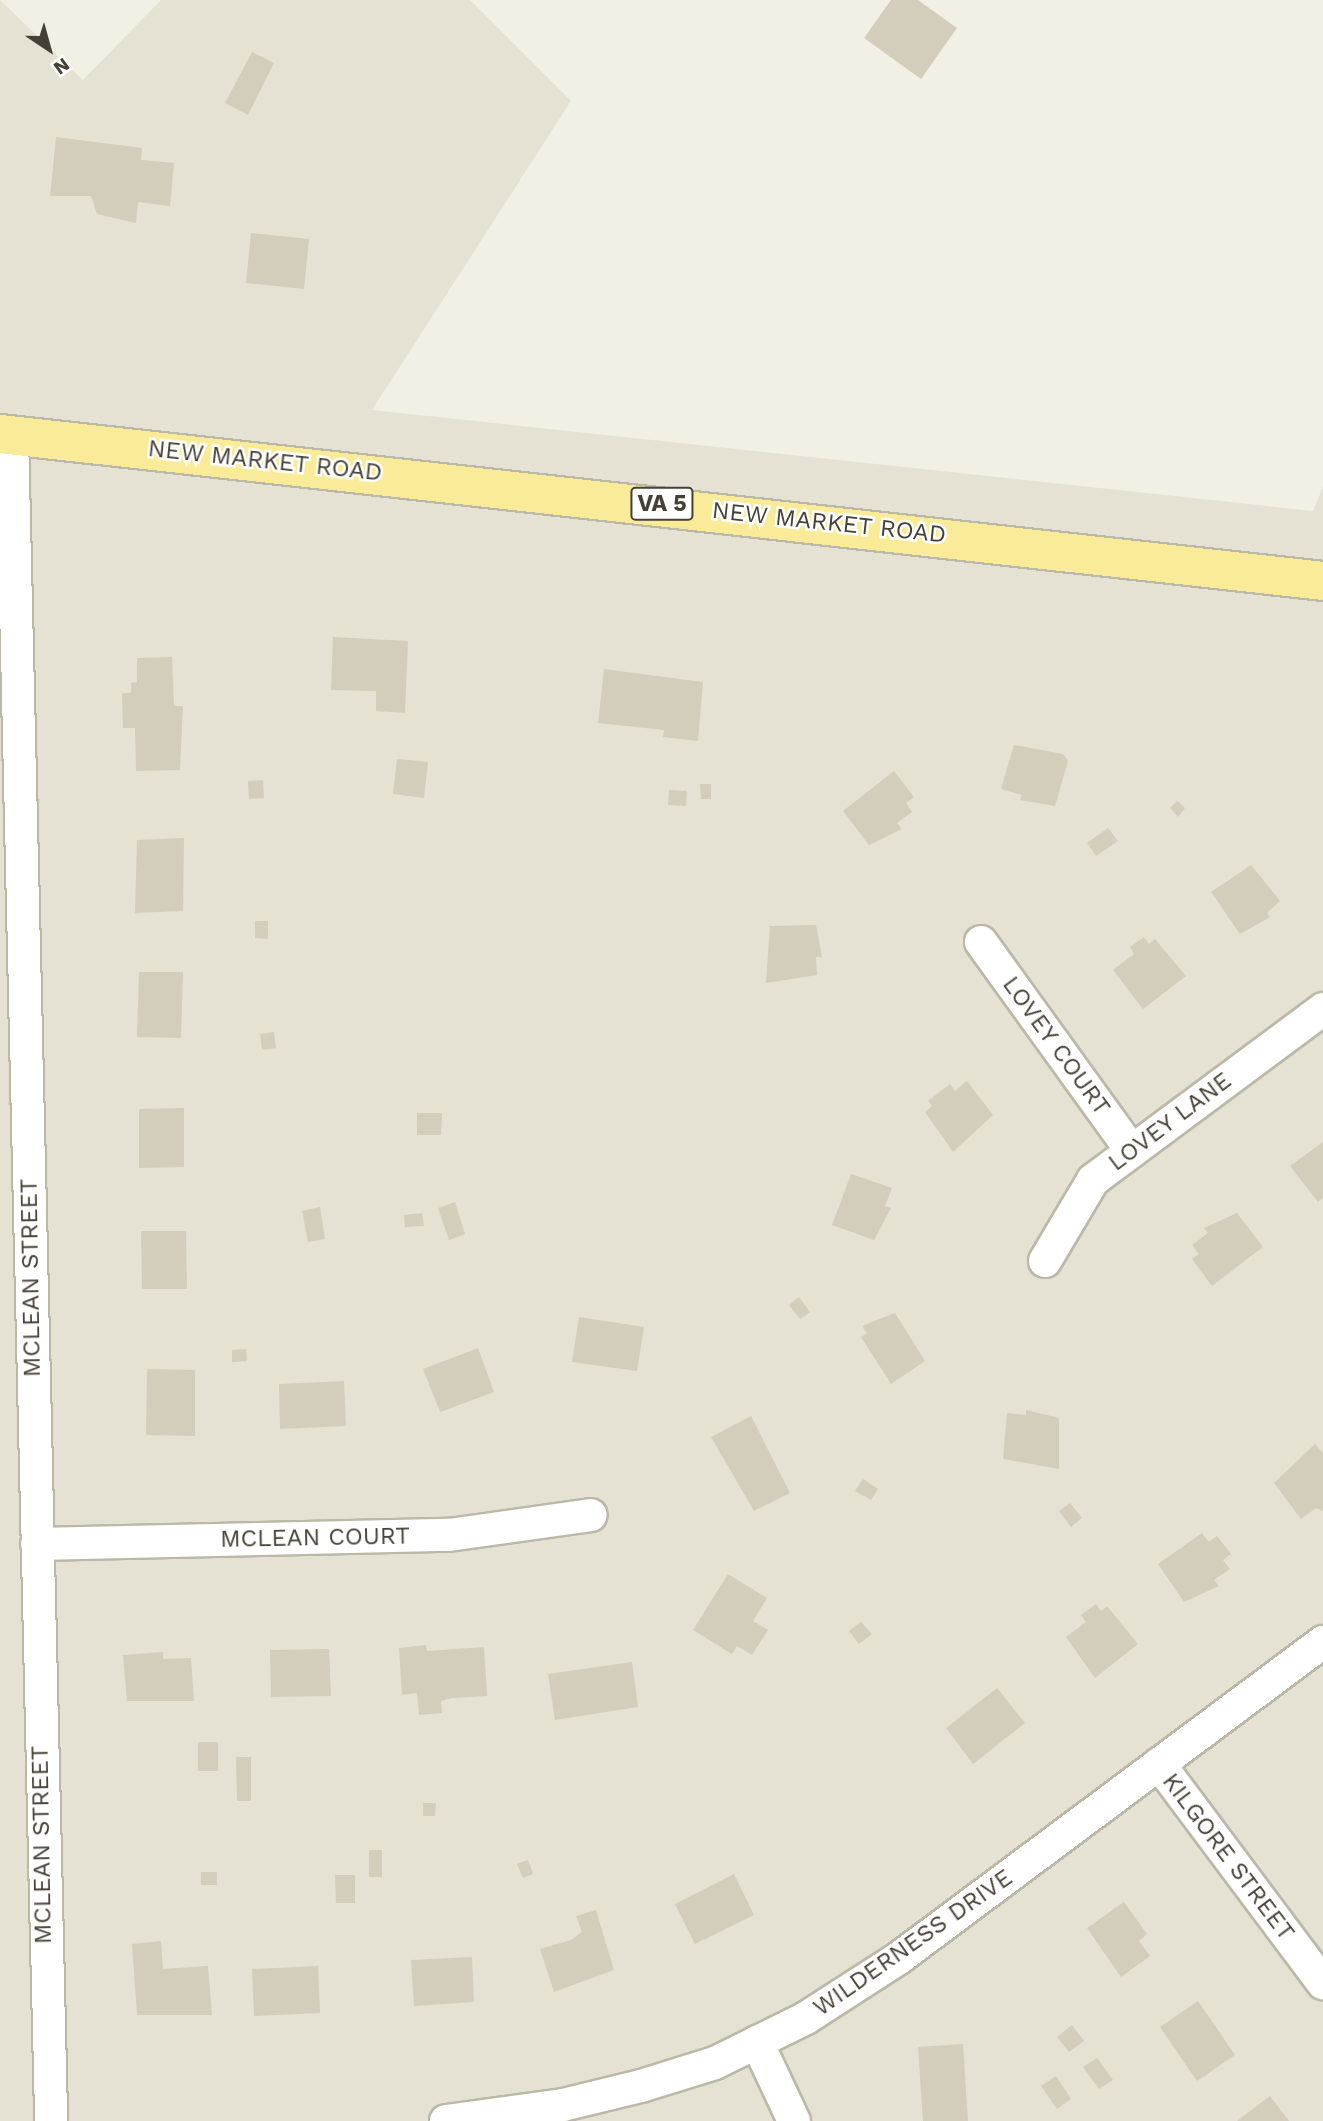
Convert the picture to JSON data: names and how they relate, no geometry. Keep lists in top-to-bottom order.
{
  "streets": {
    "main road": ["NEW MARKET ROAD", "VA 5"],
    "street": [
      "LOVEY COURT",
      "LOVEY LANE",
      "MCLEAN STREET",
      "MCLEAN COURT",
      "KILGORE STREET",
      "WILDERNESS DRIVE"
    ]
  },
  "crossings": [
    ["NEW MARKET ROAD", "MCLEAN STREET"],
    ["LOVEY COURT", "LOVEY LANE"],
    ["MCLEAN STREET", "MCLEAN COURT"],
    ["KILGORE STREET", "WILDERNESS DRIVE"]
  ],
  "north": "bottom right"
}
